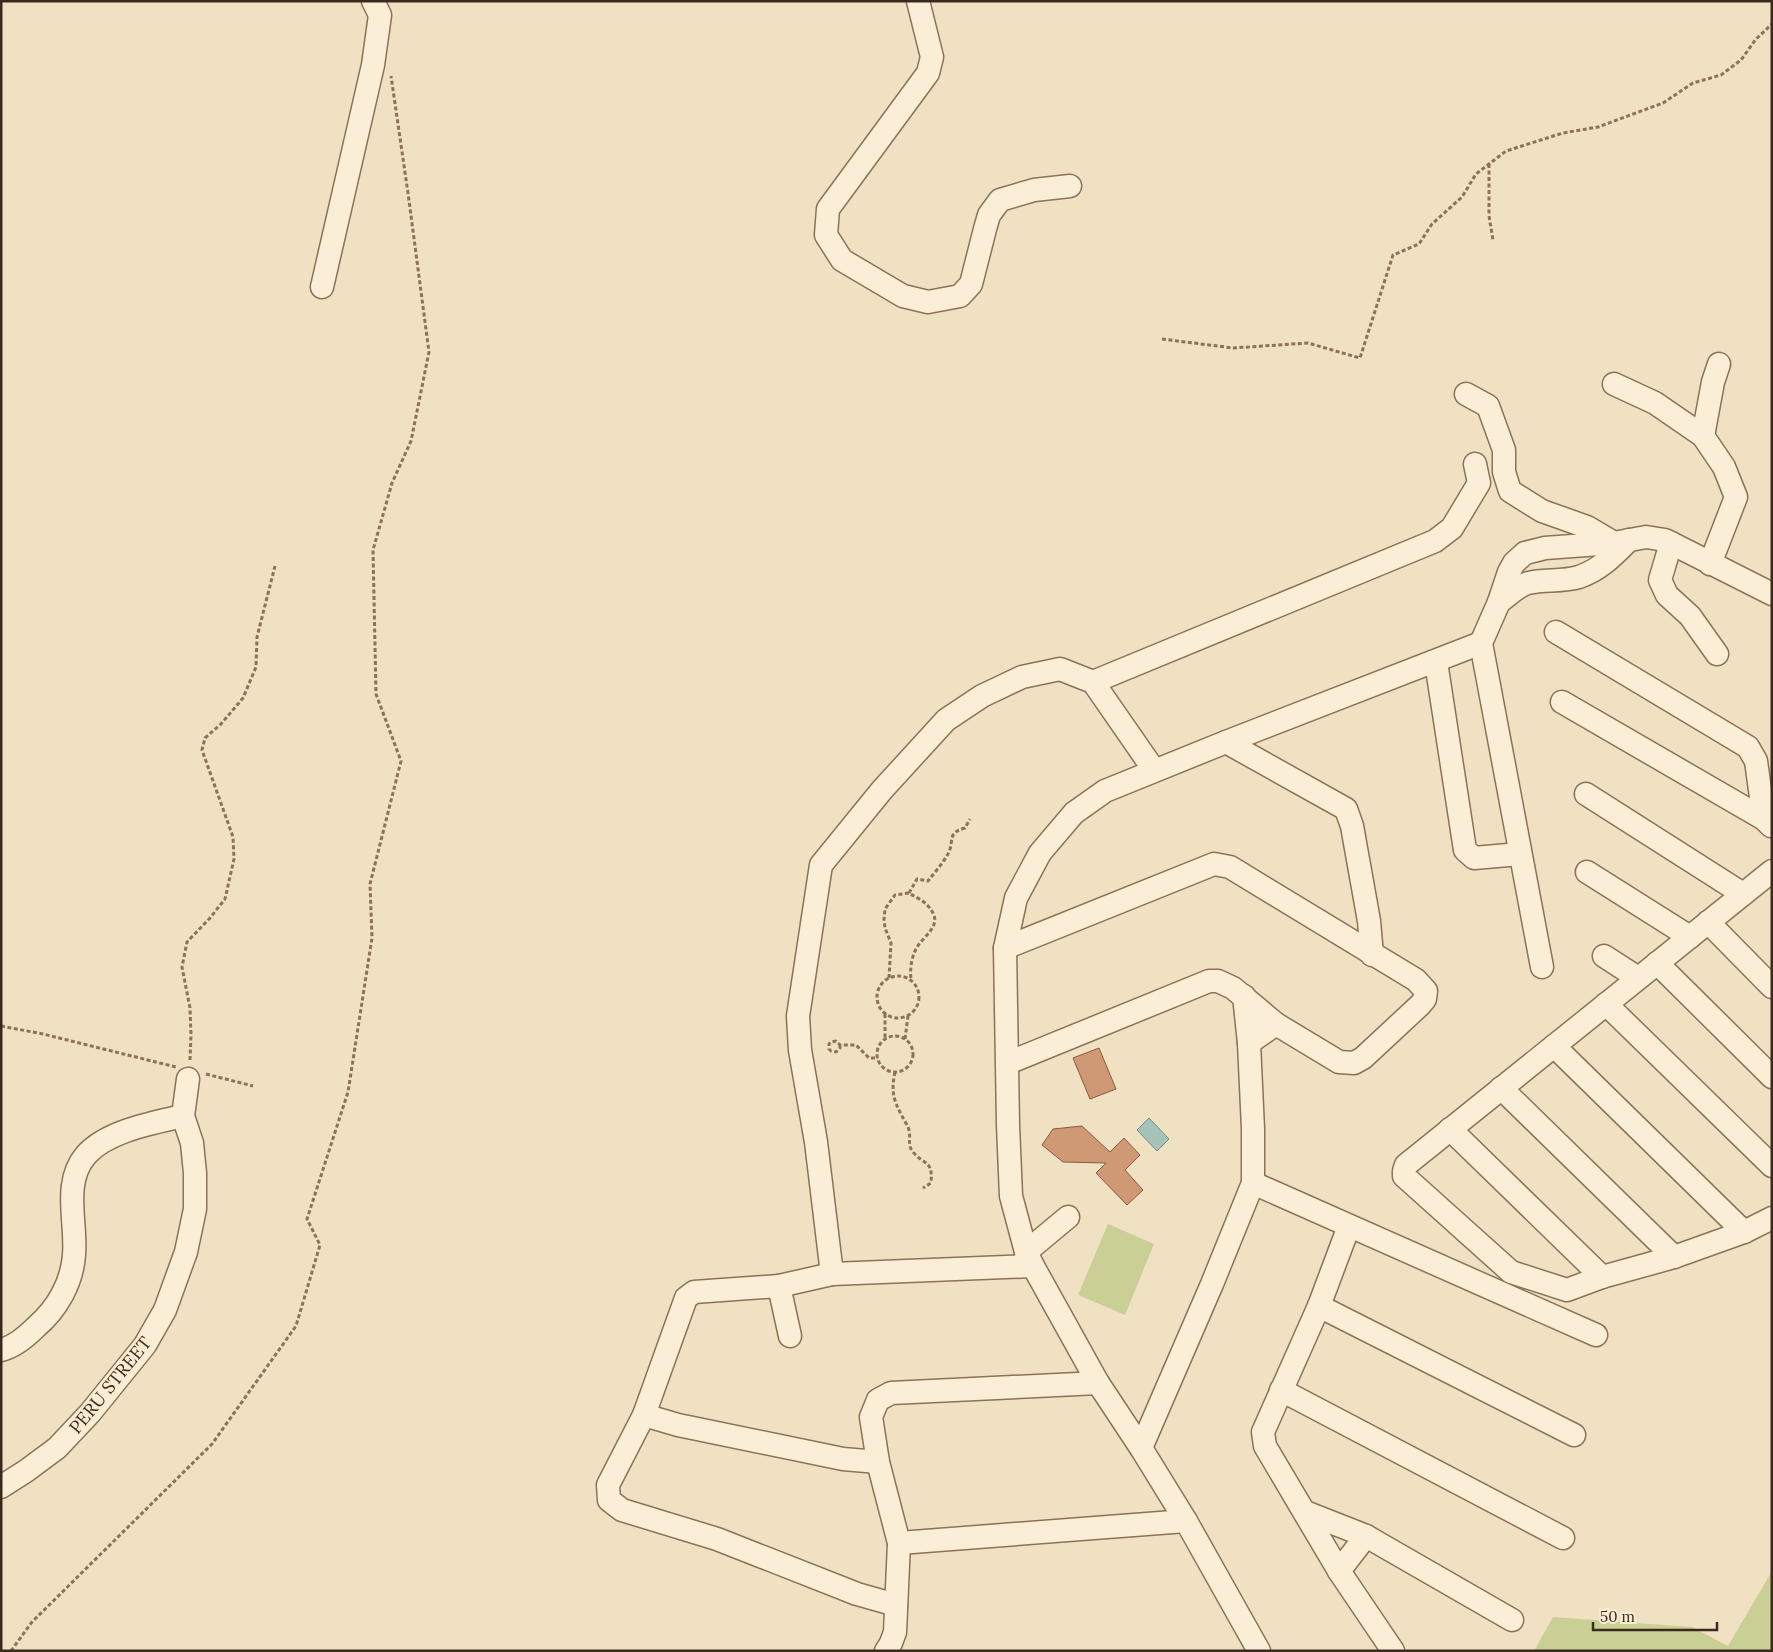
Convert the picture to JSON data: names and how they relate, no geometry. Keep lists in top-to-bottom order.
{
  "streets": {
    "street": ["PERU STREET"]
  },
  "scale_bar": "50 m"
}
